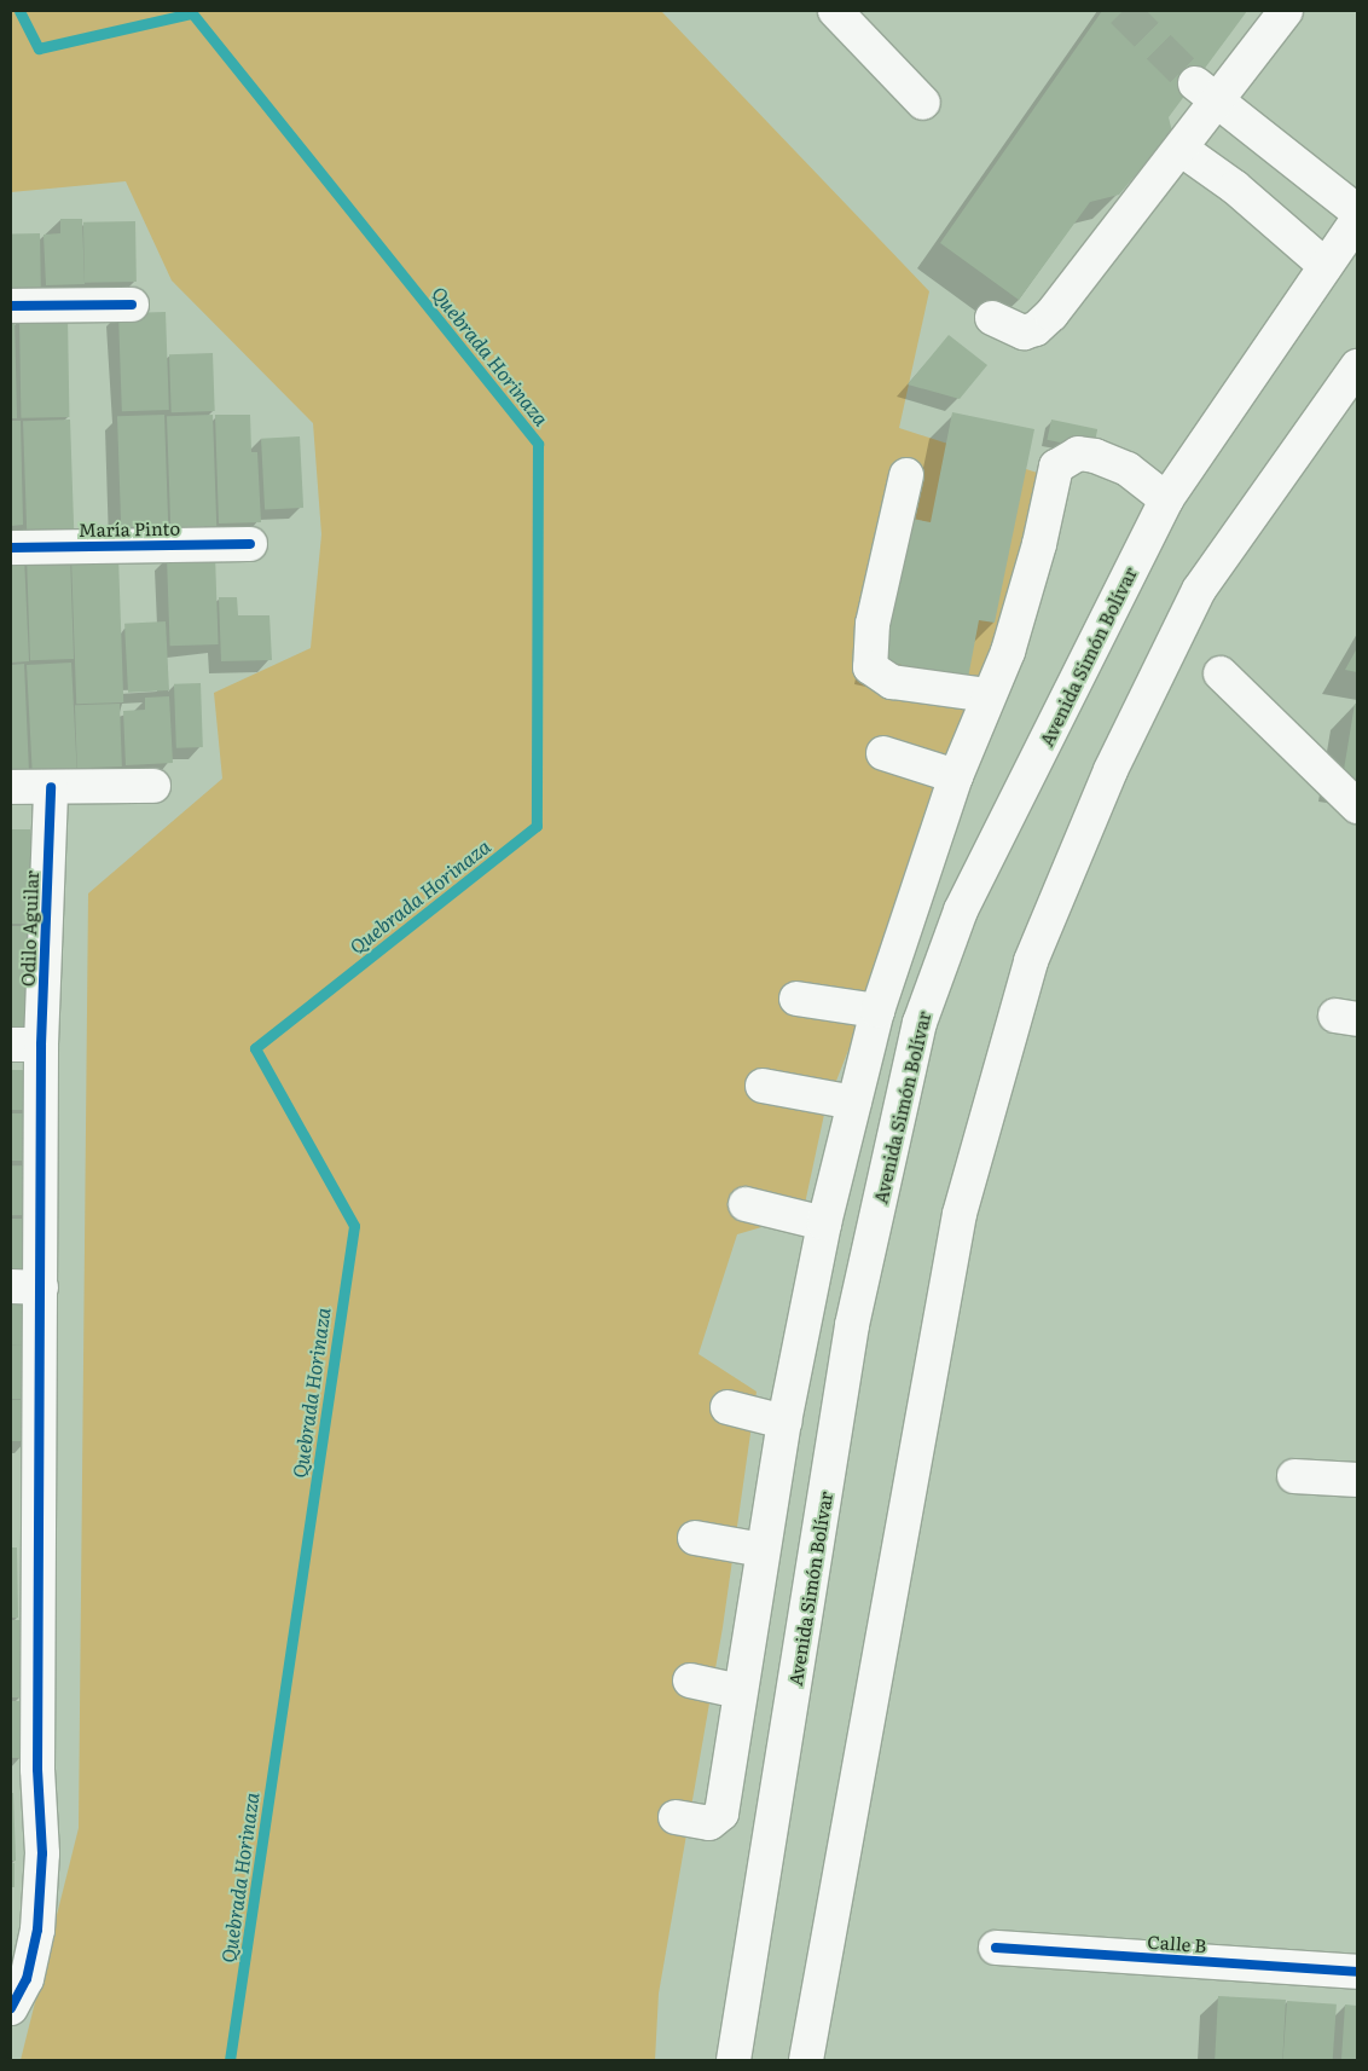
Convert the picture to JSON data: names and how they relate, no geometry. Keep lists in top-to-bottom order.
{
  "streets": {
    "main road": [
      "María Pinto",
      "Avenida Simón Bolívar",
      "Odilo Aguilar",
      "Calle B"
    ]
  },
  "water": ["Quebrada Horinaza"]
}
